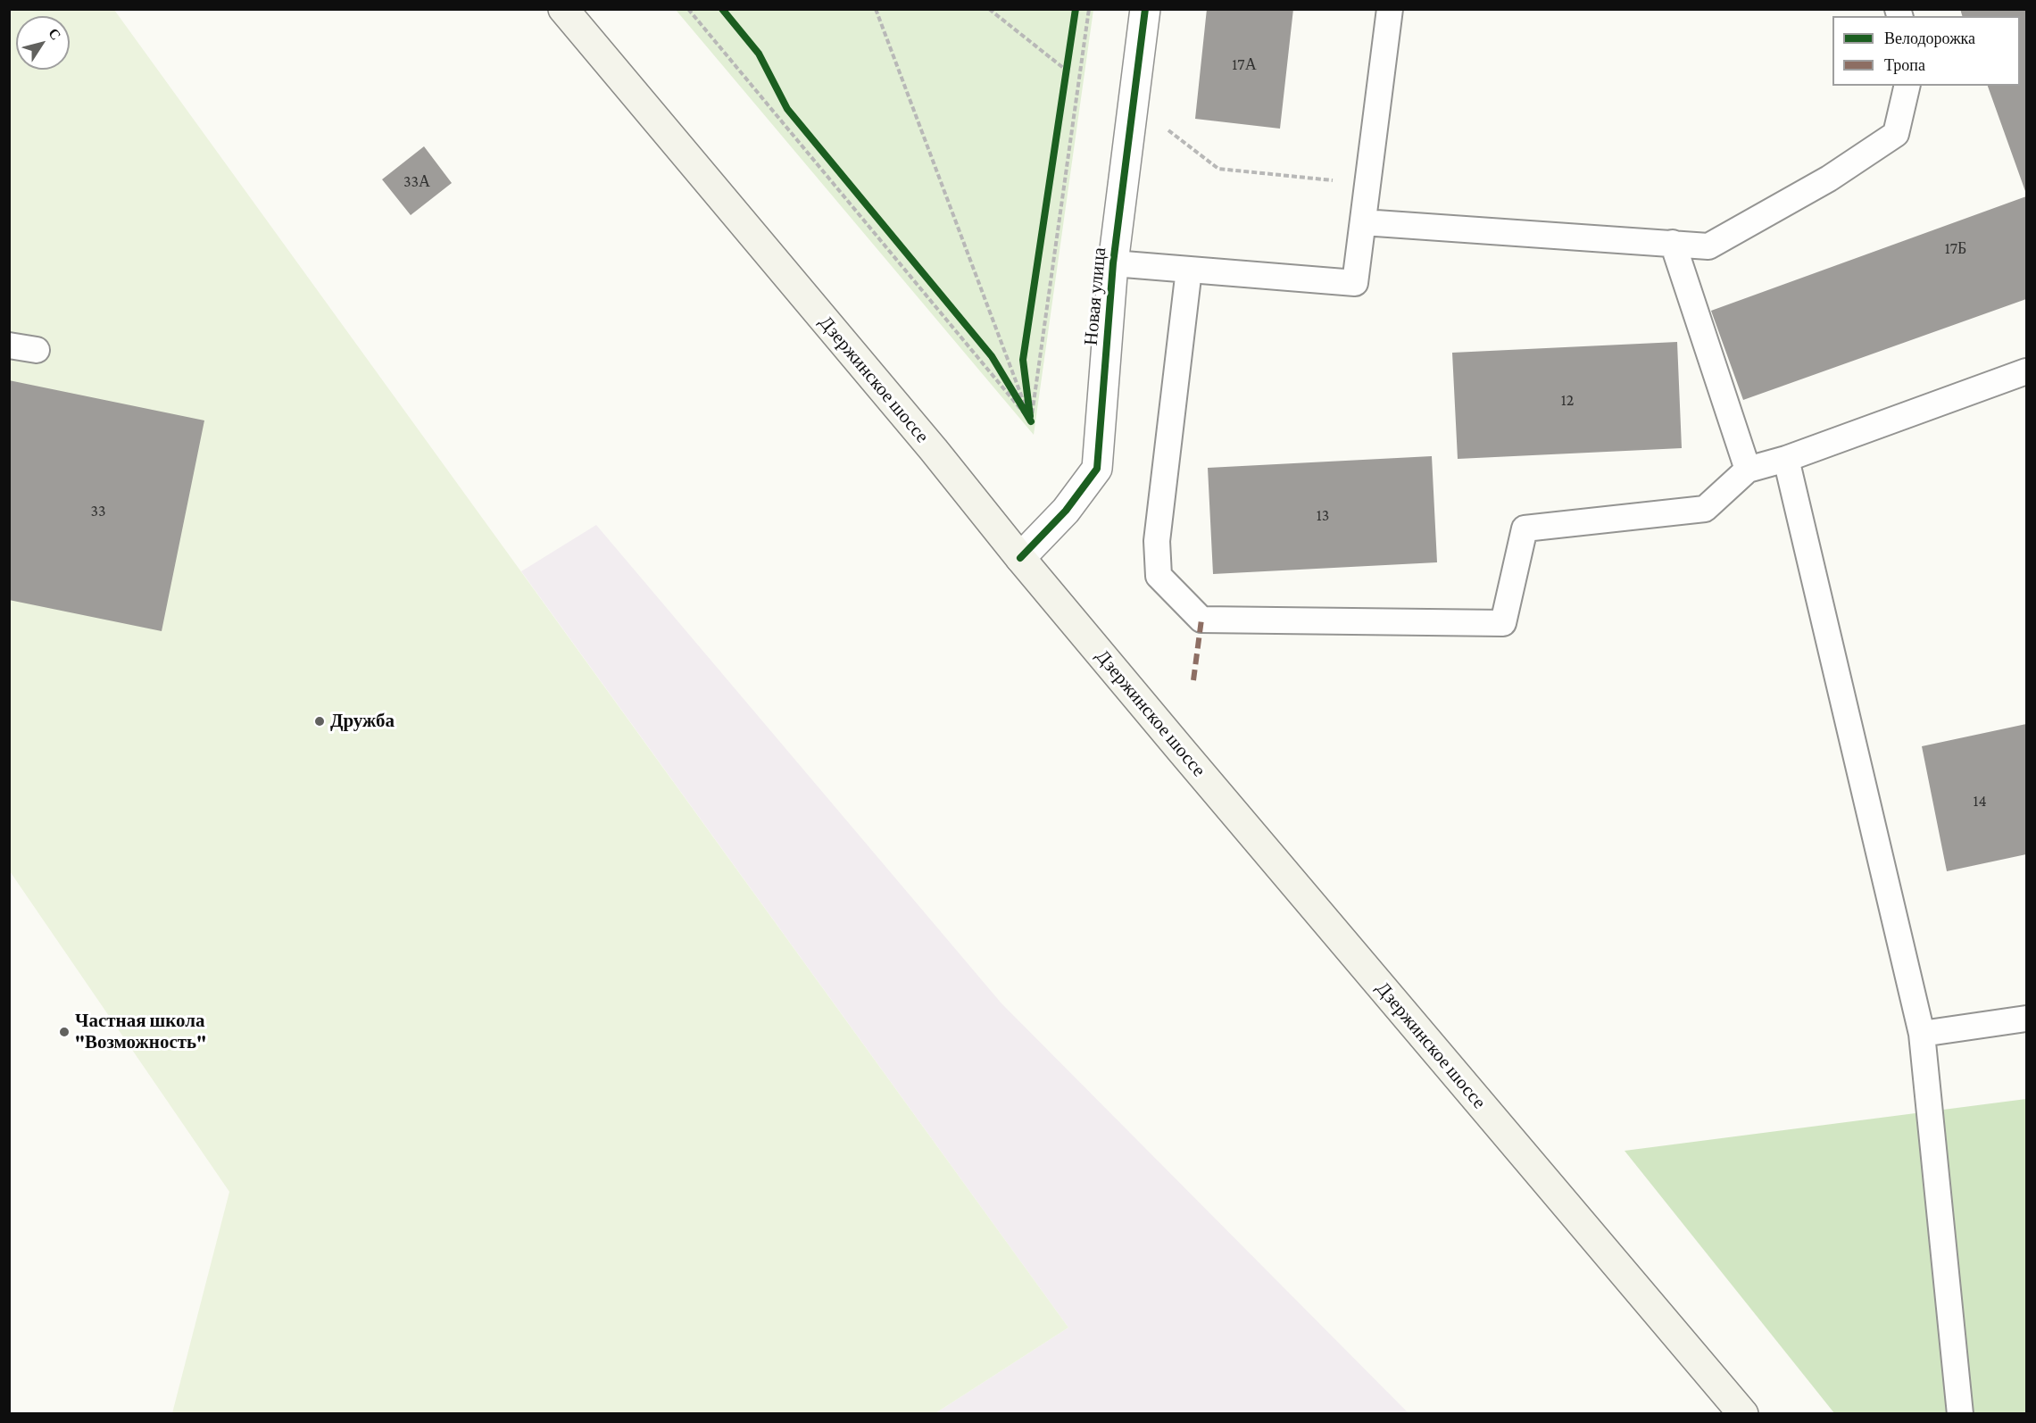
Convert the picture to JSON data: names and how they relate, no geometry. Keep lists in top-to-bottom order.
{
  "streets": {
    "main road": ["Дзержинское шоссе"],
    "street": ["Новая улица"]
  },
  "crossings": [
    ["Новая улица", "Дзержинское шоссе"]
  ],
  "places": ["Дружба", "Частная школа \"Возможность\""],
  "house_numbers": [
    "17А",
    "33А",
    "17Б",
    "12",
    "33",
    "13",
    "14"
  ],
  "legend": ["Велодорожка", "Тропа"],
  "north": "top right"
}
